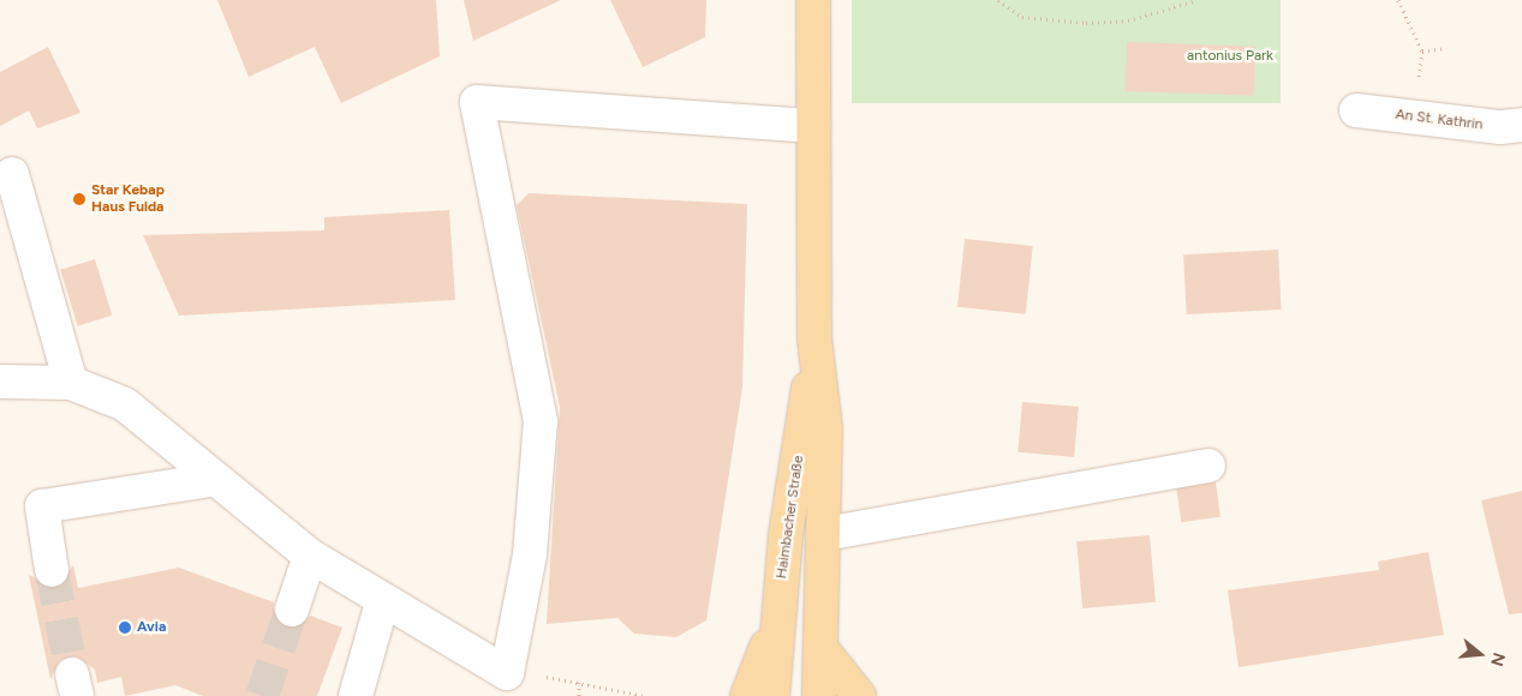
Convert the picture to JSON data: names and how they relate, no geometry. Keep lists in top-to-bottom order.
{
  "streets": {
    "main road": ["Haimbacher Straße"],
    "street": ["An St. Kathrin"]
  },
  "parks": ["antonius Park"],
  "places": ["Star Kebap Haus Fulda", "Avia"],
  "north": "right"
}
